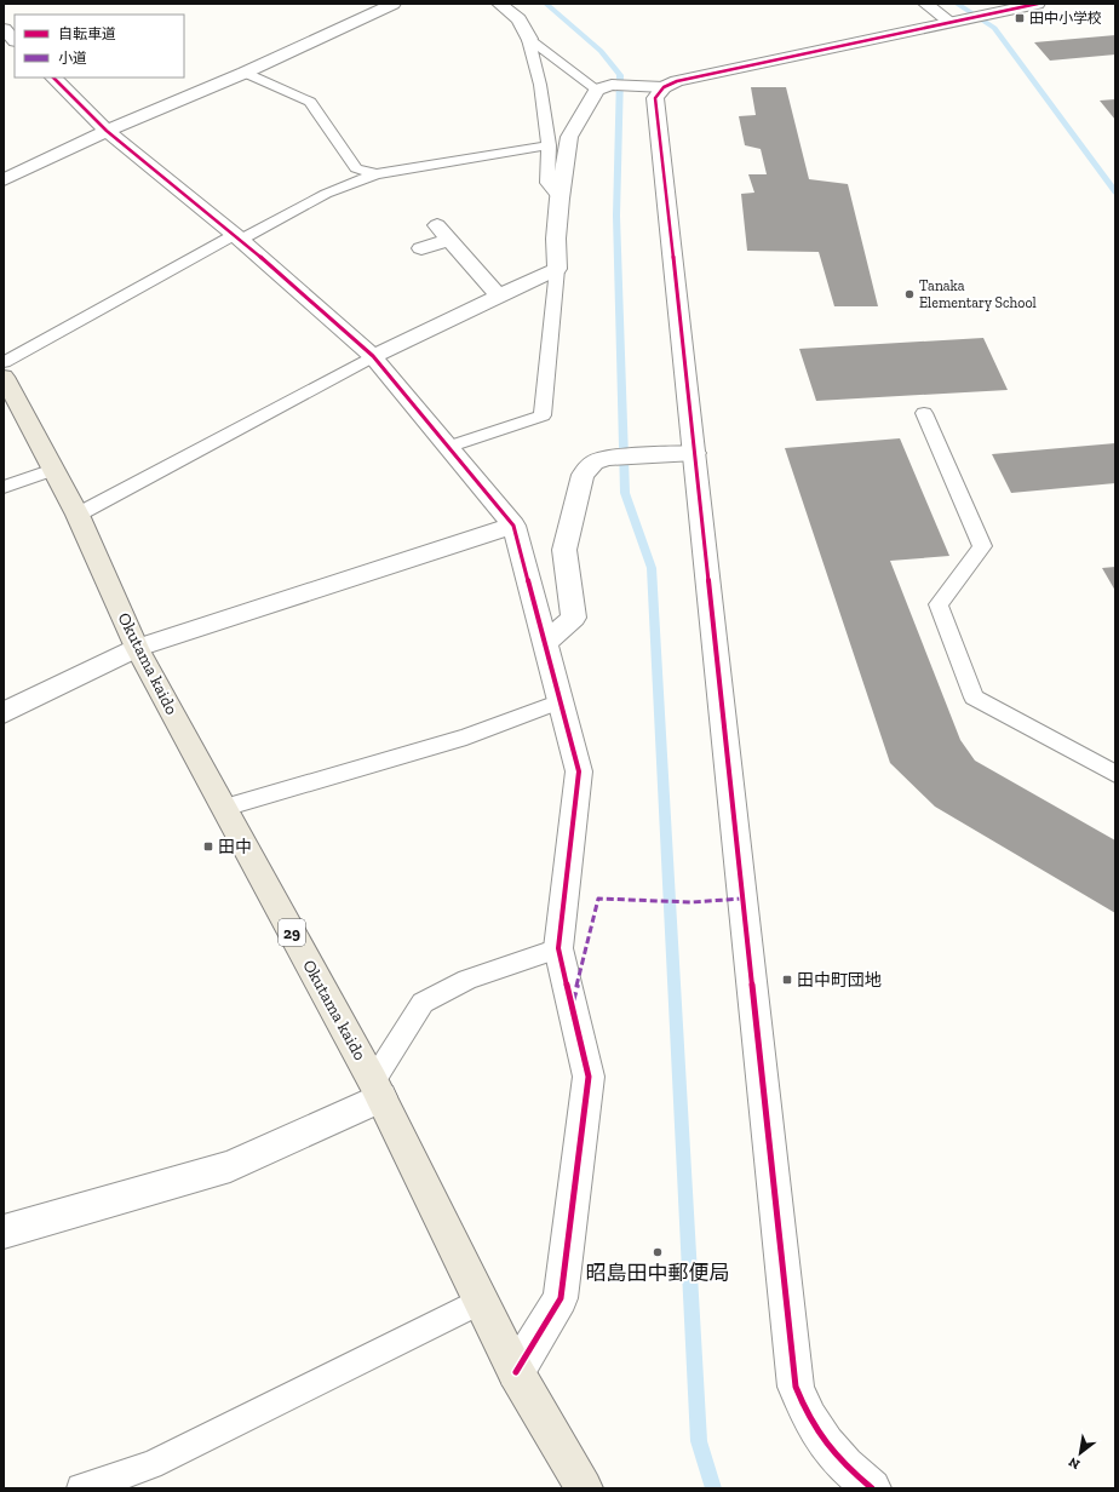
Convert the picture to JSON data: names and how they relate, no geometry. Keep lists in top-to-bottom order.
{
  "streets": {
    "main road": ["Okutama kaido", "29"]
  },
  "places": {
    "transit": ["田中小学校", "田中", "田中町団地"],
    "other": ["Tanaka Elementary School", "昭島田中郵便局"]
  },
  "legend": ["自転車道", "小道"],
  "north": "bottom left"
}
